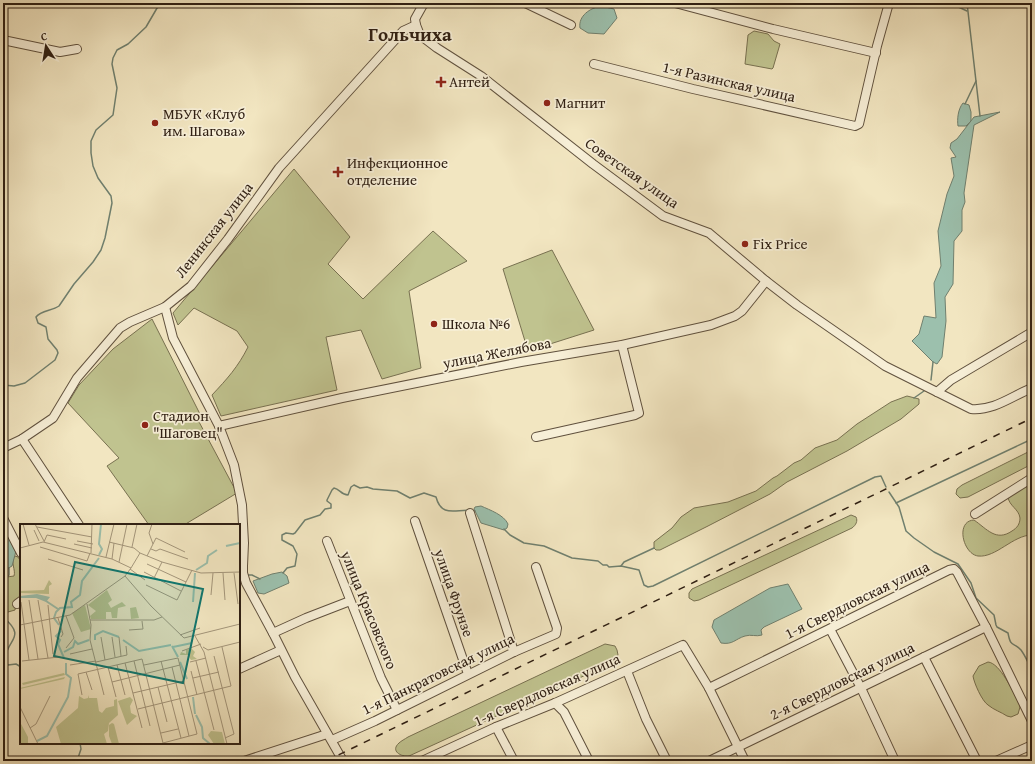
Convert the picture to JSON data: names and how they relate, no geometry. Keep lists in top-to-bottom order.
{
  "streets": {
    "street": [
      "1-я Разинская улица",
      "Советская улица",
      "Ленинская улица",
      "улица Желябова",
      "улица Фрунзе",
      "1-я Свердловская улица",
      "улица Красовского",
      "1-я Панкратовская улица",
      "2-я Свердловская улица"
    ]
  },
  "crossings": [
    ["Советская улица", "Ленинская улица"],
    ["Советская улица", "улица Желябова"],
    ["улица Фрунзе", "1-я Панкратовская улица"],
    ["1-я Свердловская улица", "2-я Свердловская улица"],
    ["улица Красовского", "1-я Панкратовская улица"]
  ],
  "districts": ["Гольчиха"],
  "places": {
    "health": ["Антей", "Инфекционное отделение"],
    "other": [
      "Магнит",
      "МБУК «Клуб им. Шагова»",
      "Fix Price",
      "Школа №6",
      "Стадион \"Шаговец\""
    ]
  },
  "north": "top"
}
